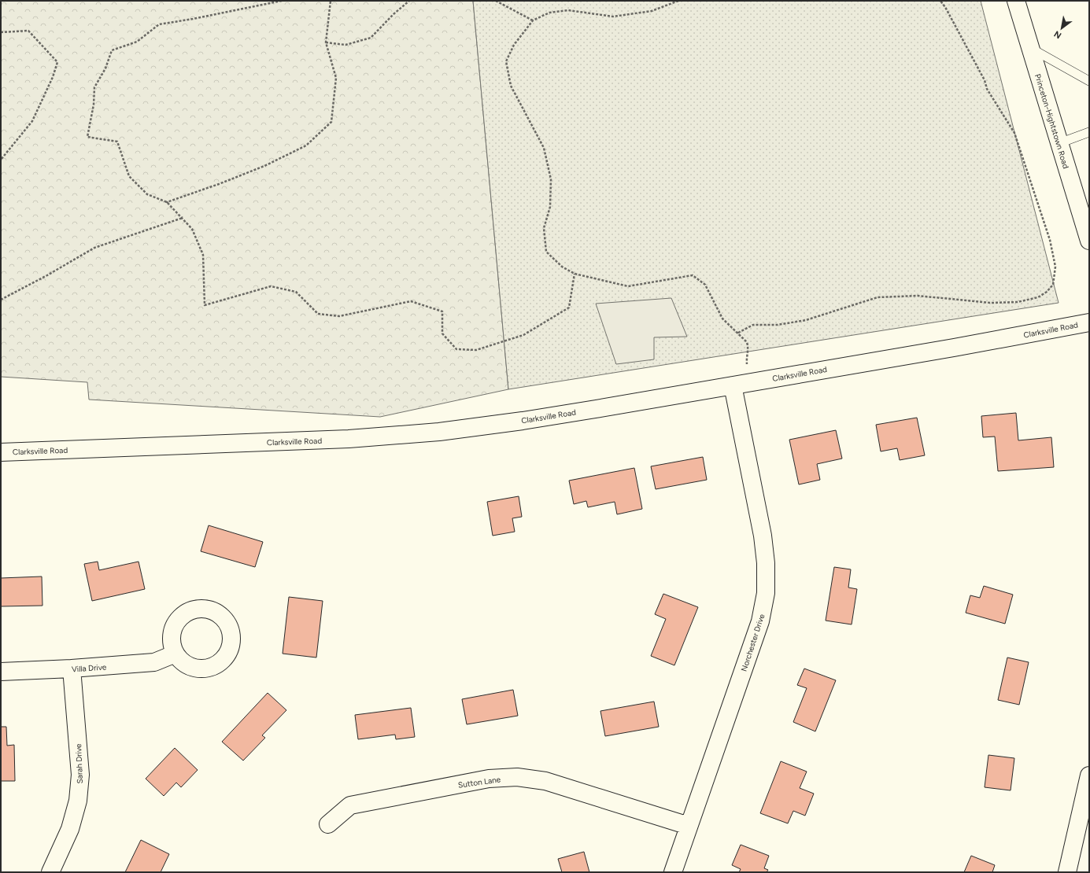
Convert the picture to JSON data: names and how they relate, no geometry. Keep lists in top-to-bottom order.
{
  "streets": {
    "street": [
      "Princeton-Hightstown Road",
      "Clarksville Road",
      "Norchester Drive",
      "Villa Drive",
      "Sarah Drive",
      "Sutton Lane"
    ]
  },
  "crossings": [
    ["Clarksville Road", "Norchester Drive"],
    ["Norchester Drive", "Sutton Lane"],
    ["Villa Drive", "Sarah Drive"]
  ],
  "north": "bottom left"
}
